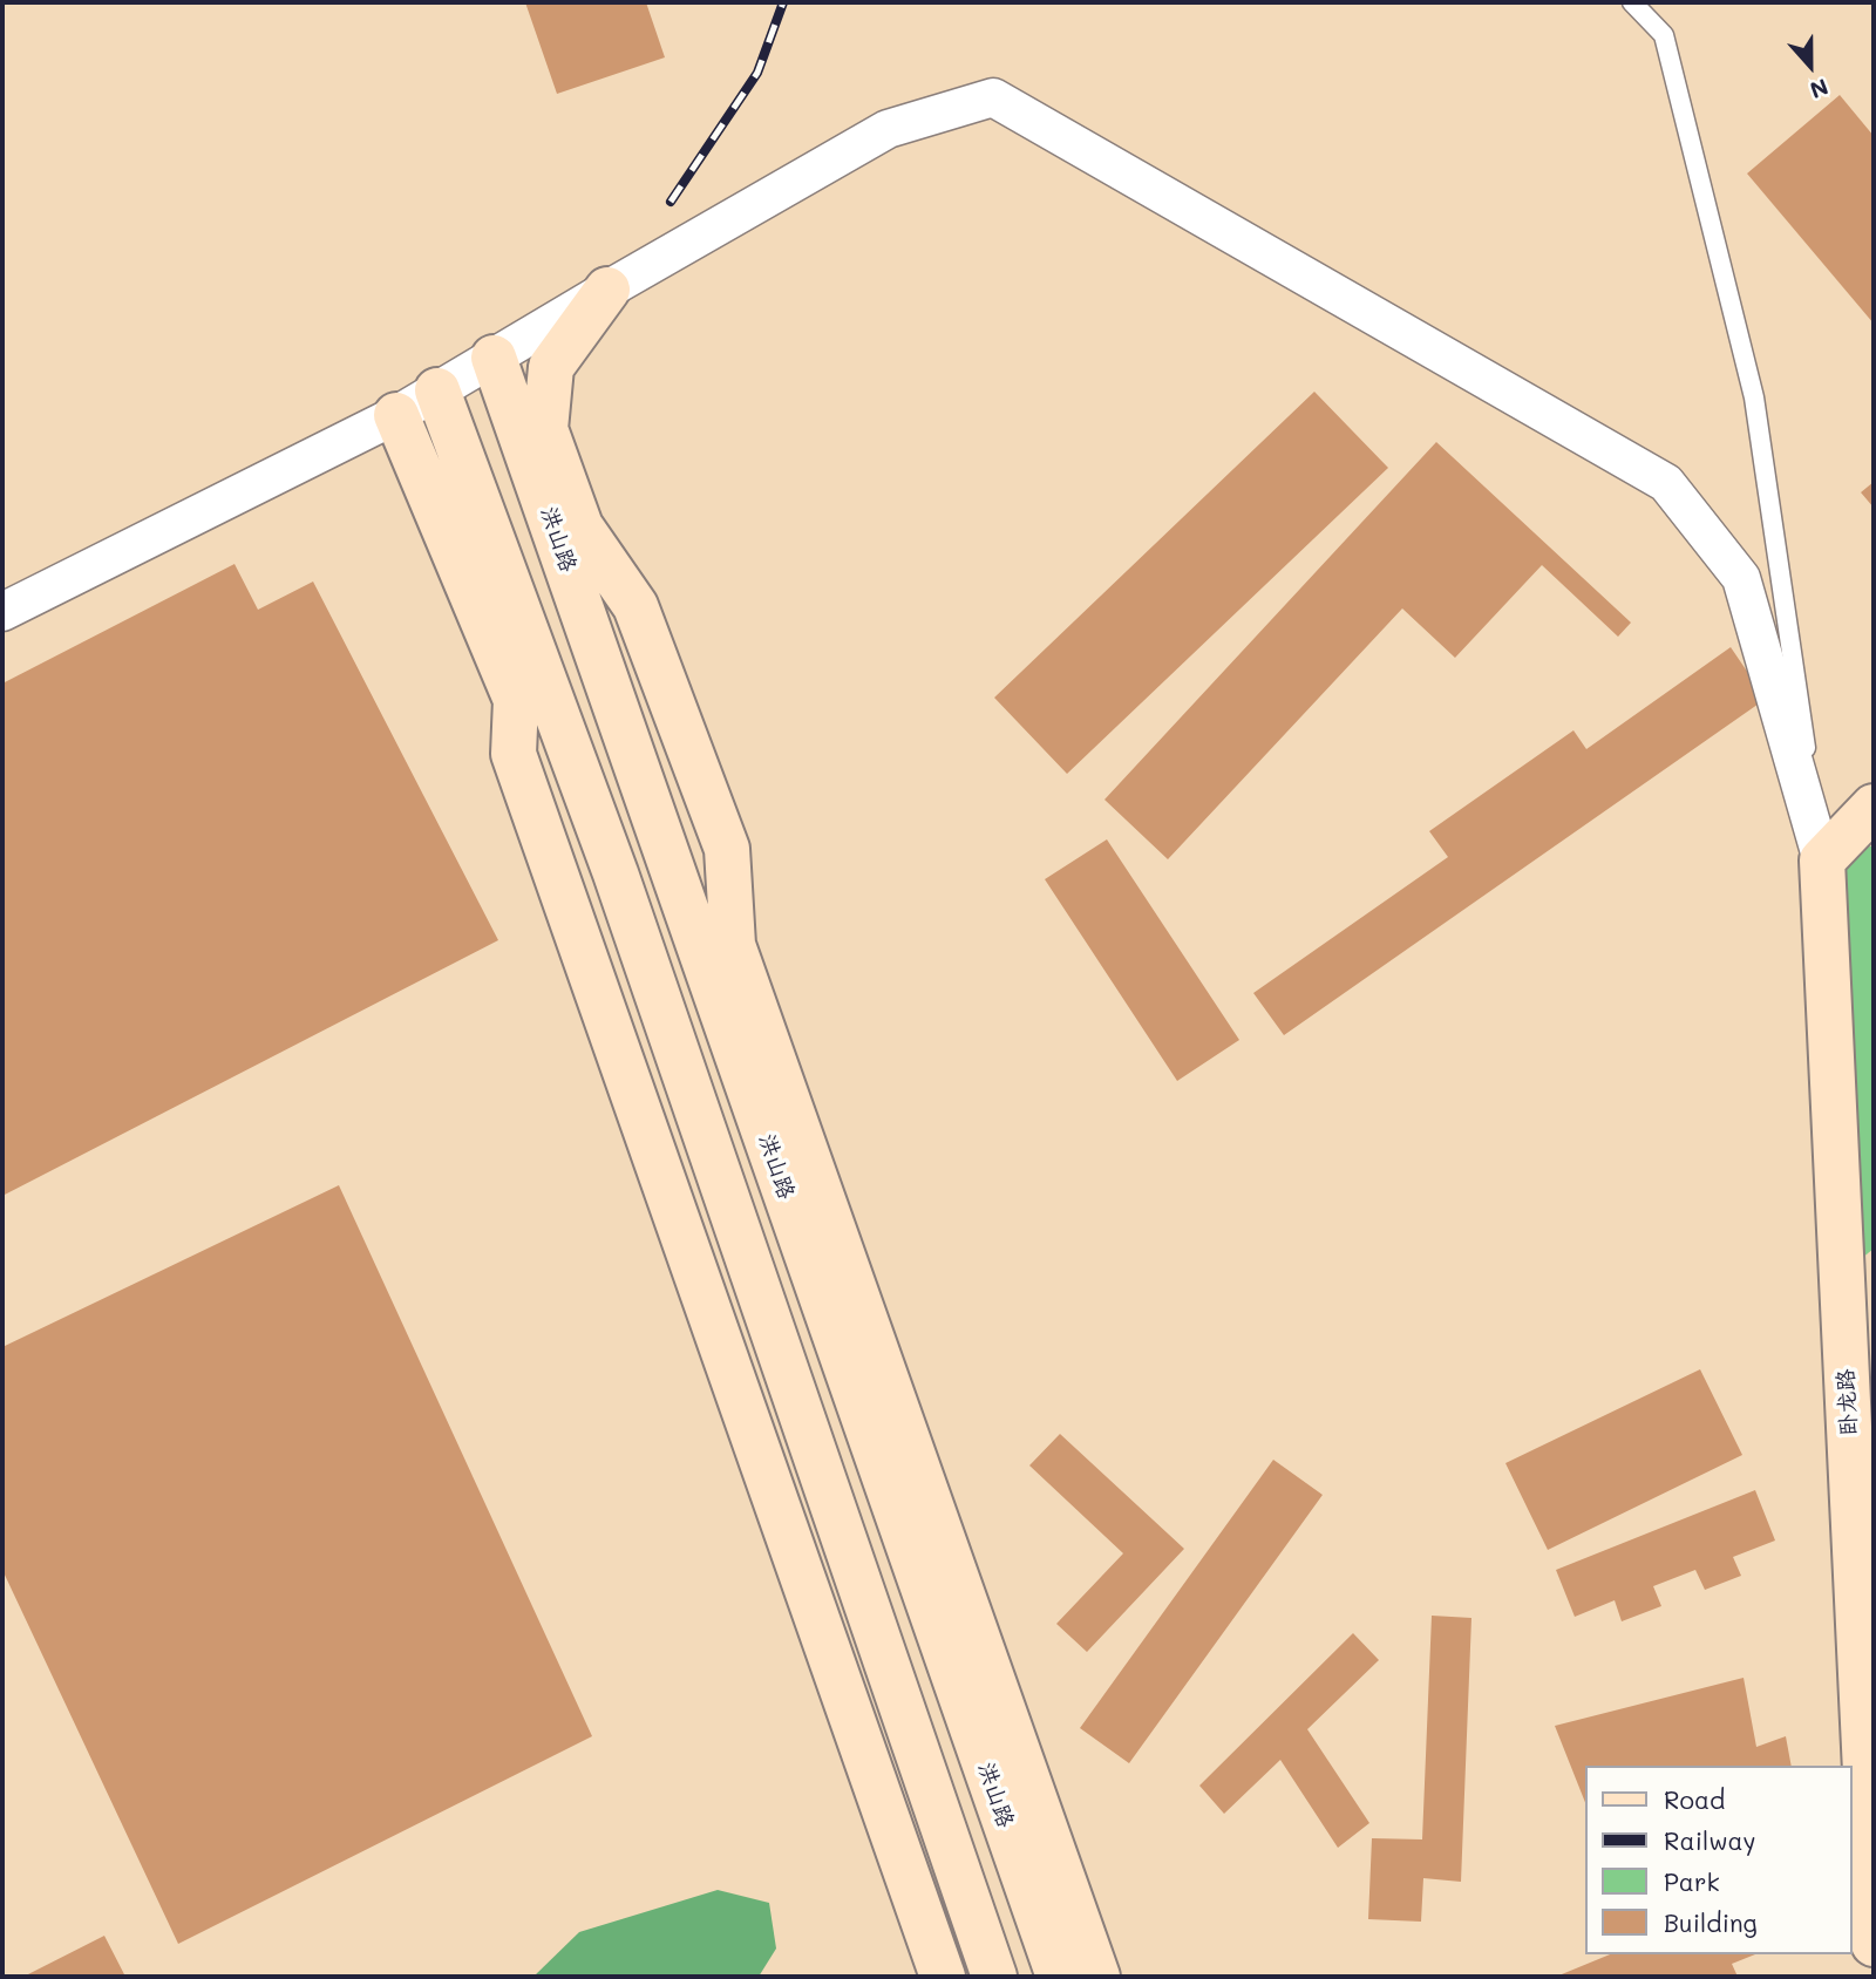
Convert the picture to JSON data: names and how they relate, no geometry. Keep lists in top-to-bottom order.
{
  "streets": {
    "street": ["洪山路", "卧龙路"]
  },
  "legend": [
    "Road",
    "Railway",
    "Park",
    "Building"
  ],
  "north": "bottom"
}
